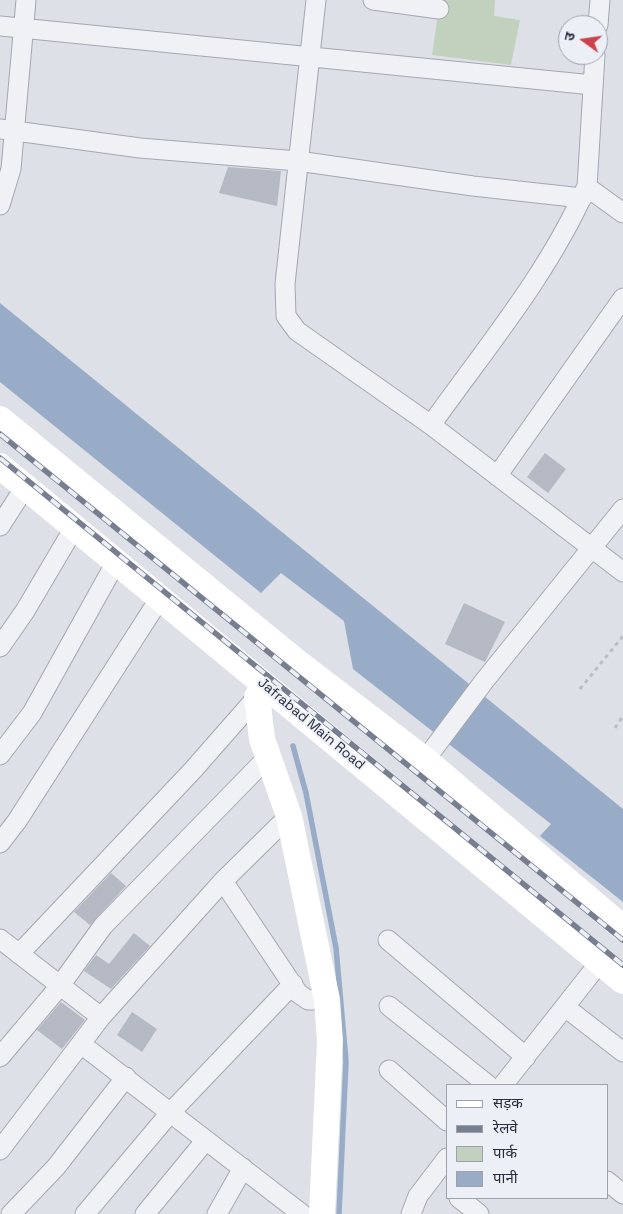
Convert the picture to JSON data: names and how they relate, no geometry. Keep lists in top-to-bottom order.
{
  "streets": {
    "main road": ["Jafrabad Main Road"]
  },
  "legend": [
    "सड़क",
    "रेलवे",
    "पार्क",
    "पानी"
  ],
  "north": "left"
}
